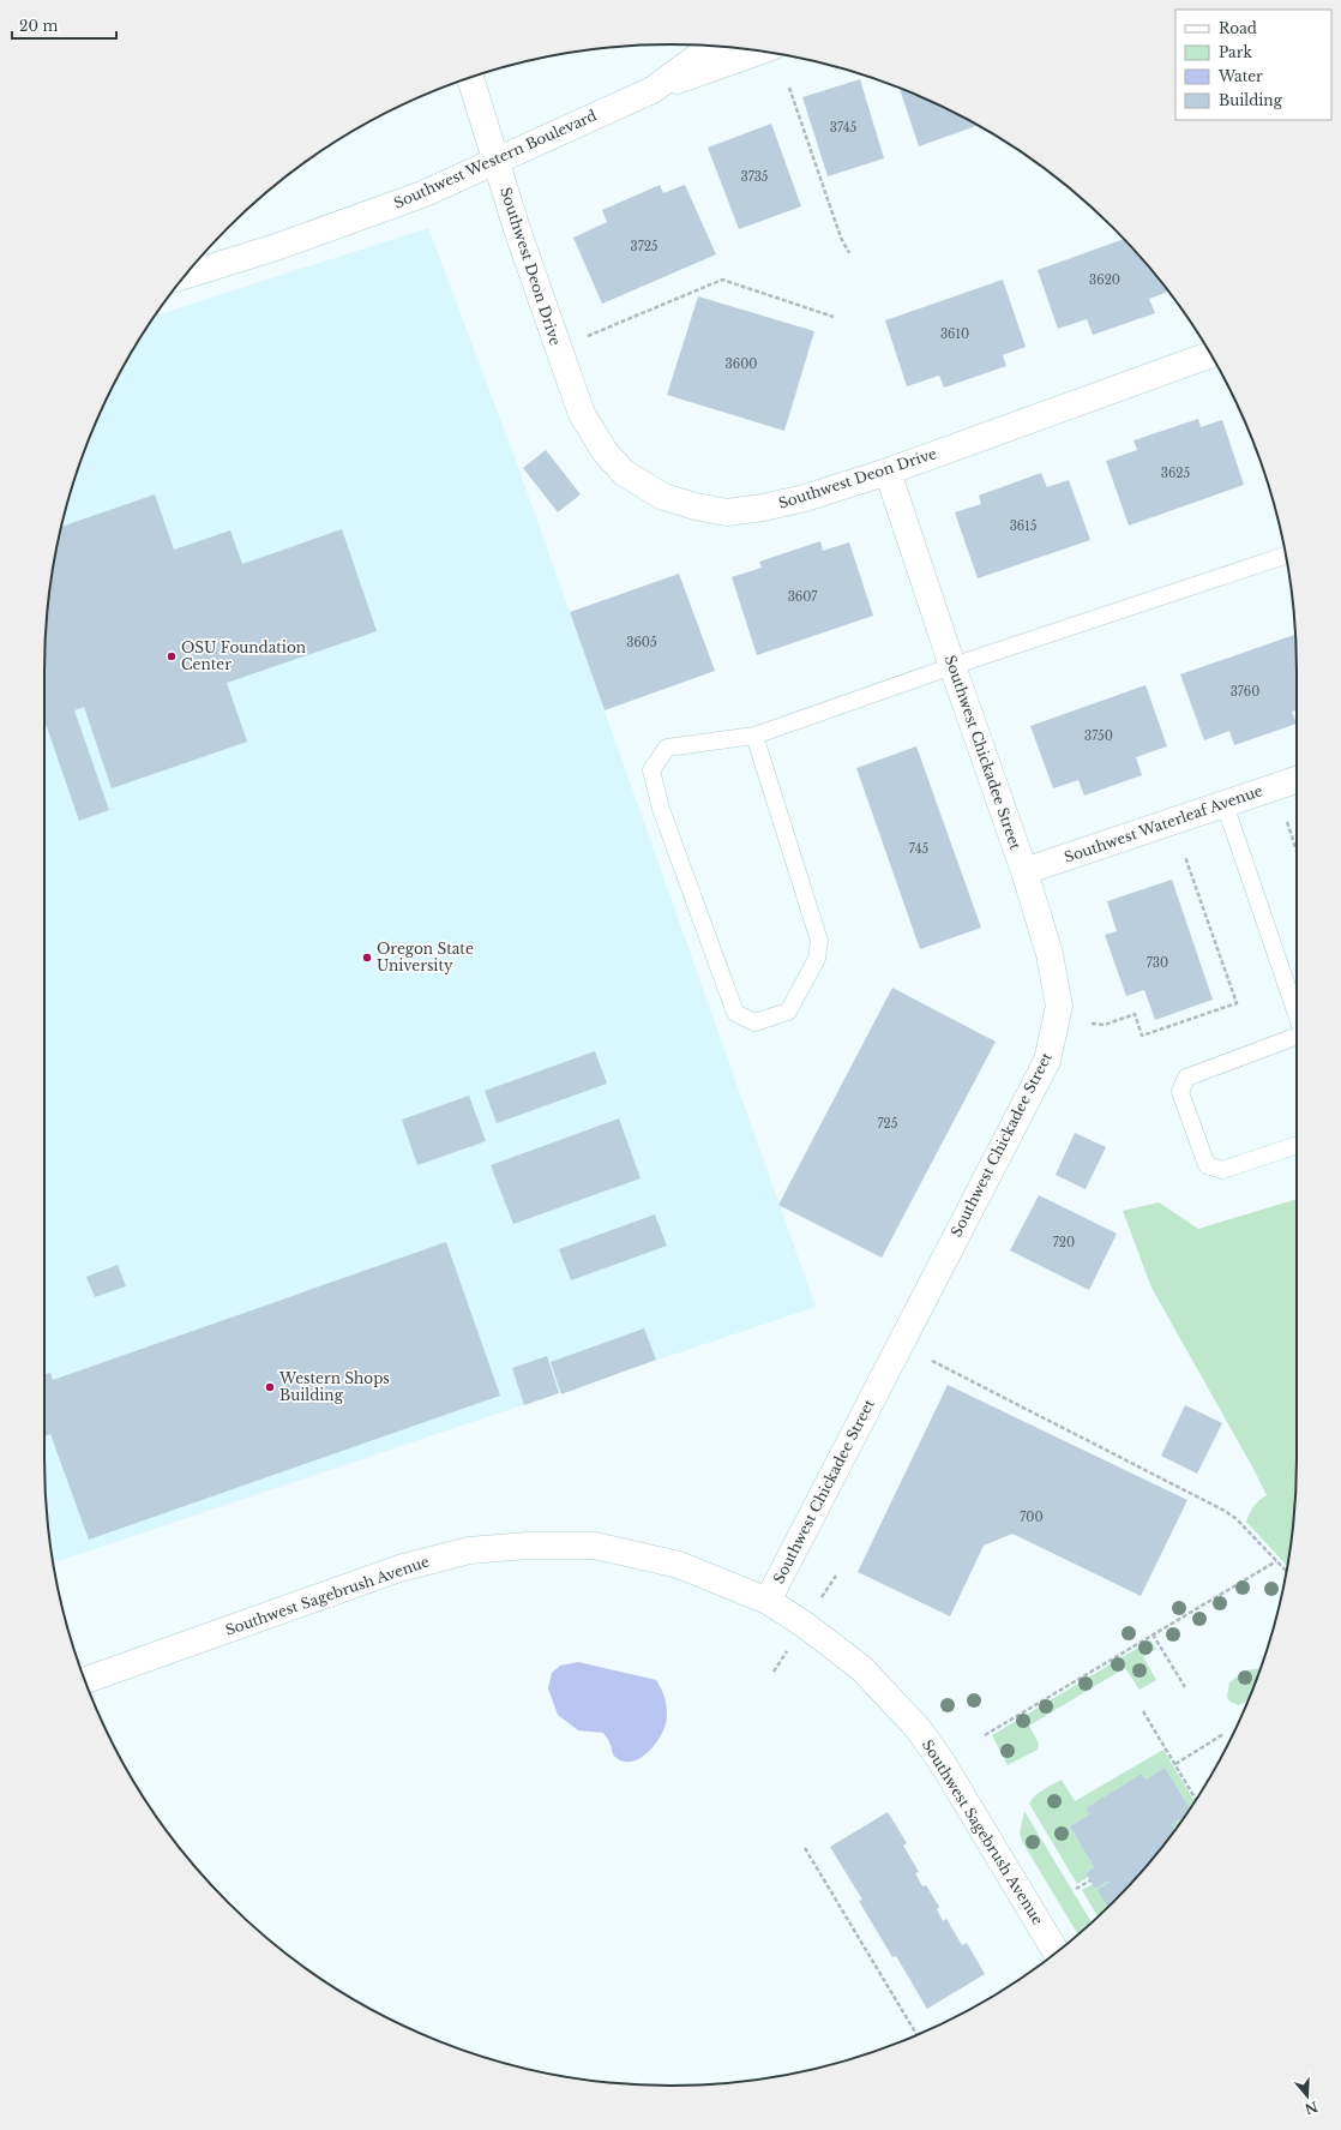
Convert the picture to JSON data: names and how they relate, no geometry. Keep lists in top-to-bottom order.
{
  "streets": {
    "street": [
      "Southwest Western Boulevard",
      "Southwest Deon Drive",
      "Southwest Chickadee Street",
      "Southwest Waterleaf Avenue",
      "Southwest Sagebrush Avenue"
    ]
  },
  "crossings": [
    ["Southwest Western Boulevard", "Southwest Deon Drive"],
    ["Southwest Deon Drive", "Southwest Chickadee Street"],
    ["Southwest Chickadee Street", "Southwest Waterleaf Avenue"],
    ["Southwest Chickadee Street", "Southwest Sagebrush Avenue"]
  ],
  "places": ["OSU Foundation Center", "Oregon State University", "Western Shops Building"],
  "house_numbers": [
    "3745",
    "3735",
    "3725",
    "3620",
    "3610",
    "3600",
    "3625",
    "3615",
    "3607",
    "3605",
    "3760",
    "3750",
    "745",
    "730",
    "725",
    "720",
    "700"
  ],
  "legend": [
    "Road",
    "Park",
    "Water",
    "Building"
  ],
  "scale_bar": "20 m",
  "north": "bottom"
}
